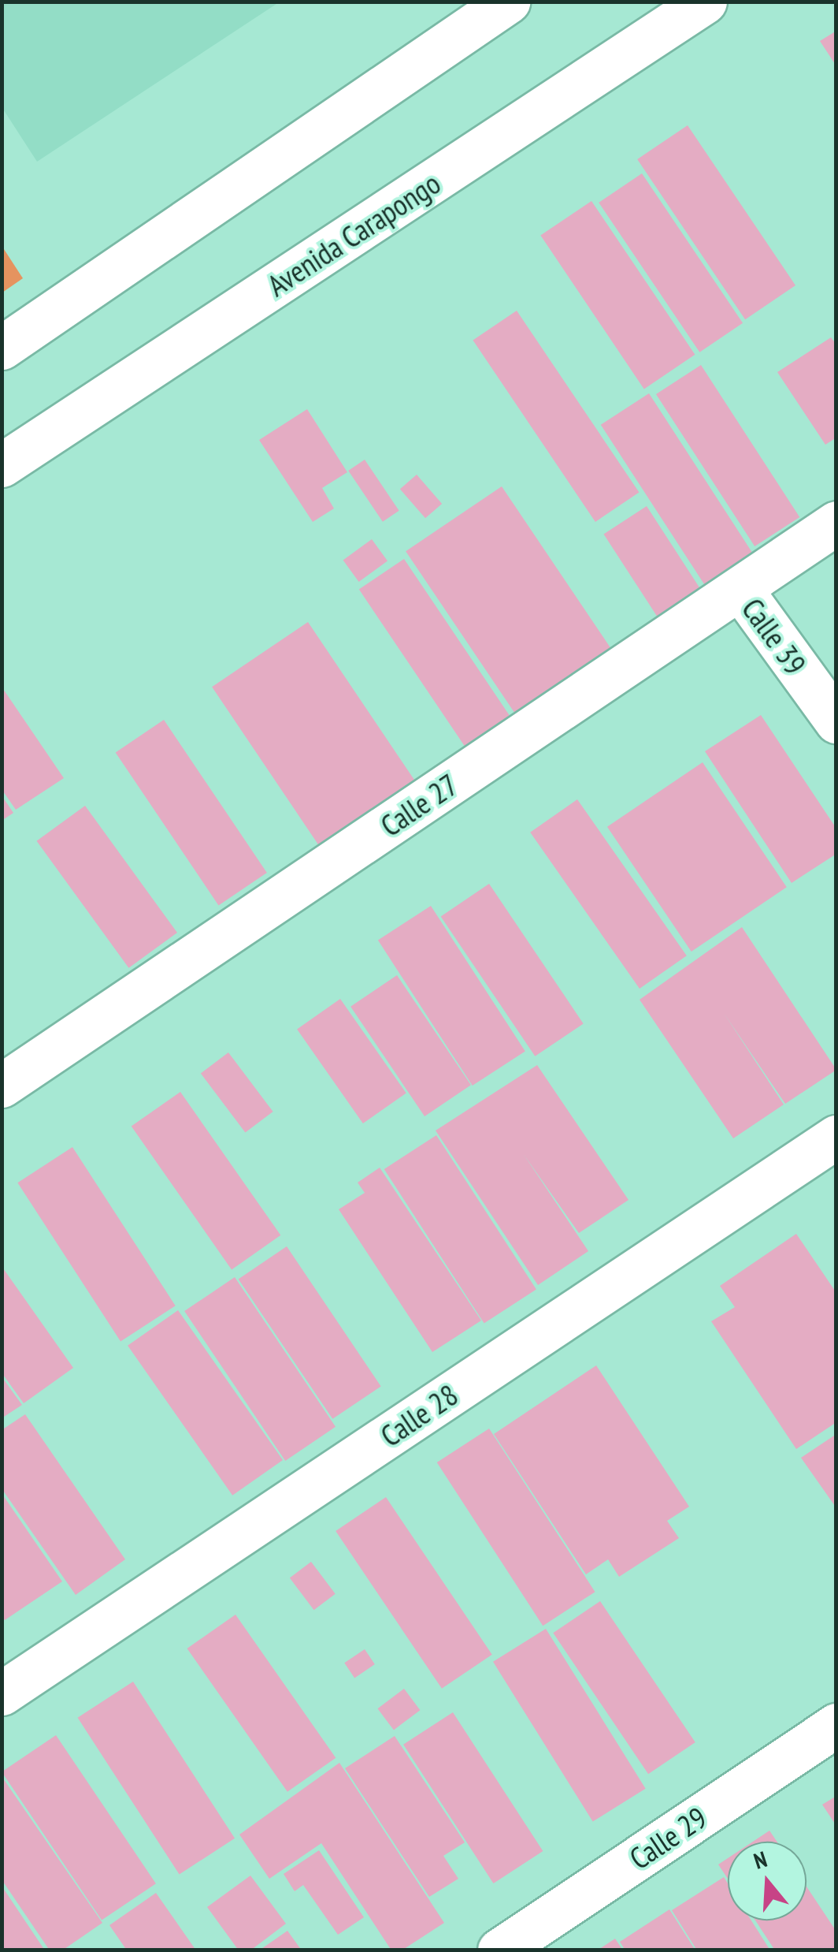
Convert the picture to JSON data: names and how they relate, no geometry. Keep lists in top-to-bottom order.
{
  "streets": {
    "street": [
      "Avenida Carapongo",
      "Calle 39",
      "Calle 27",
      "Calle 28",
      "Calle 29"
    ]
  },
  "crossings": [
    ["Calle 39", "Calle 27"]
  ],
  "north": "top"
}
